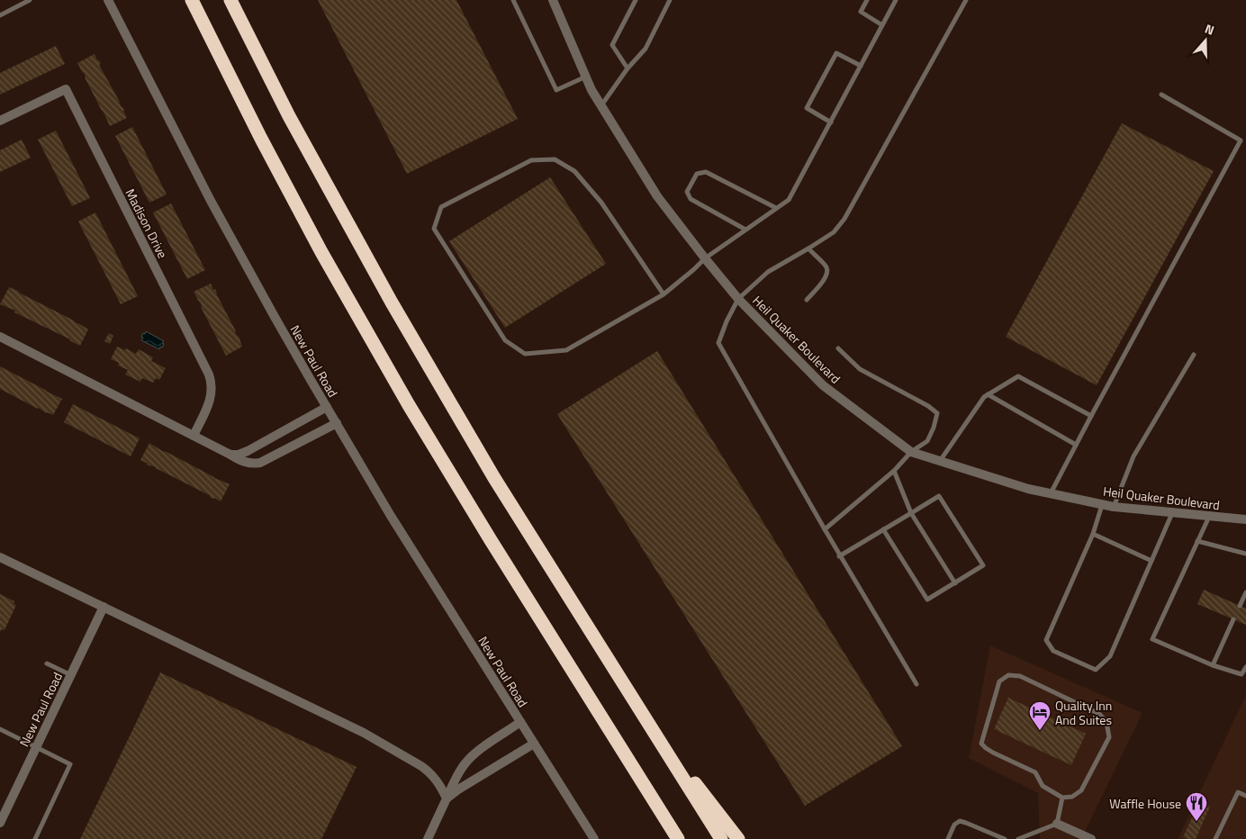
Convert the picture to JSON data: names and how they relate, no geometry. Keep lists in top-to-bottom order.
{
  "streets": {
    "street": ["Madison Drive", "Heil Quaker Boulevard", "New Paul Road"]
  },
  "places": {
    "hotel": ["Quality Inn And Suites"],
    "restaurant": ["Waffle House"]
  },
  "north": "top"
}
